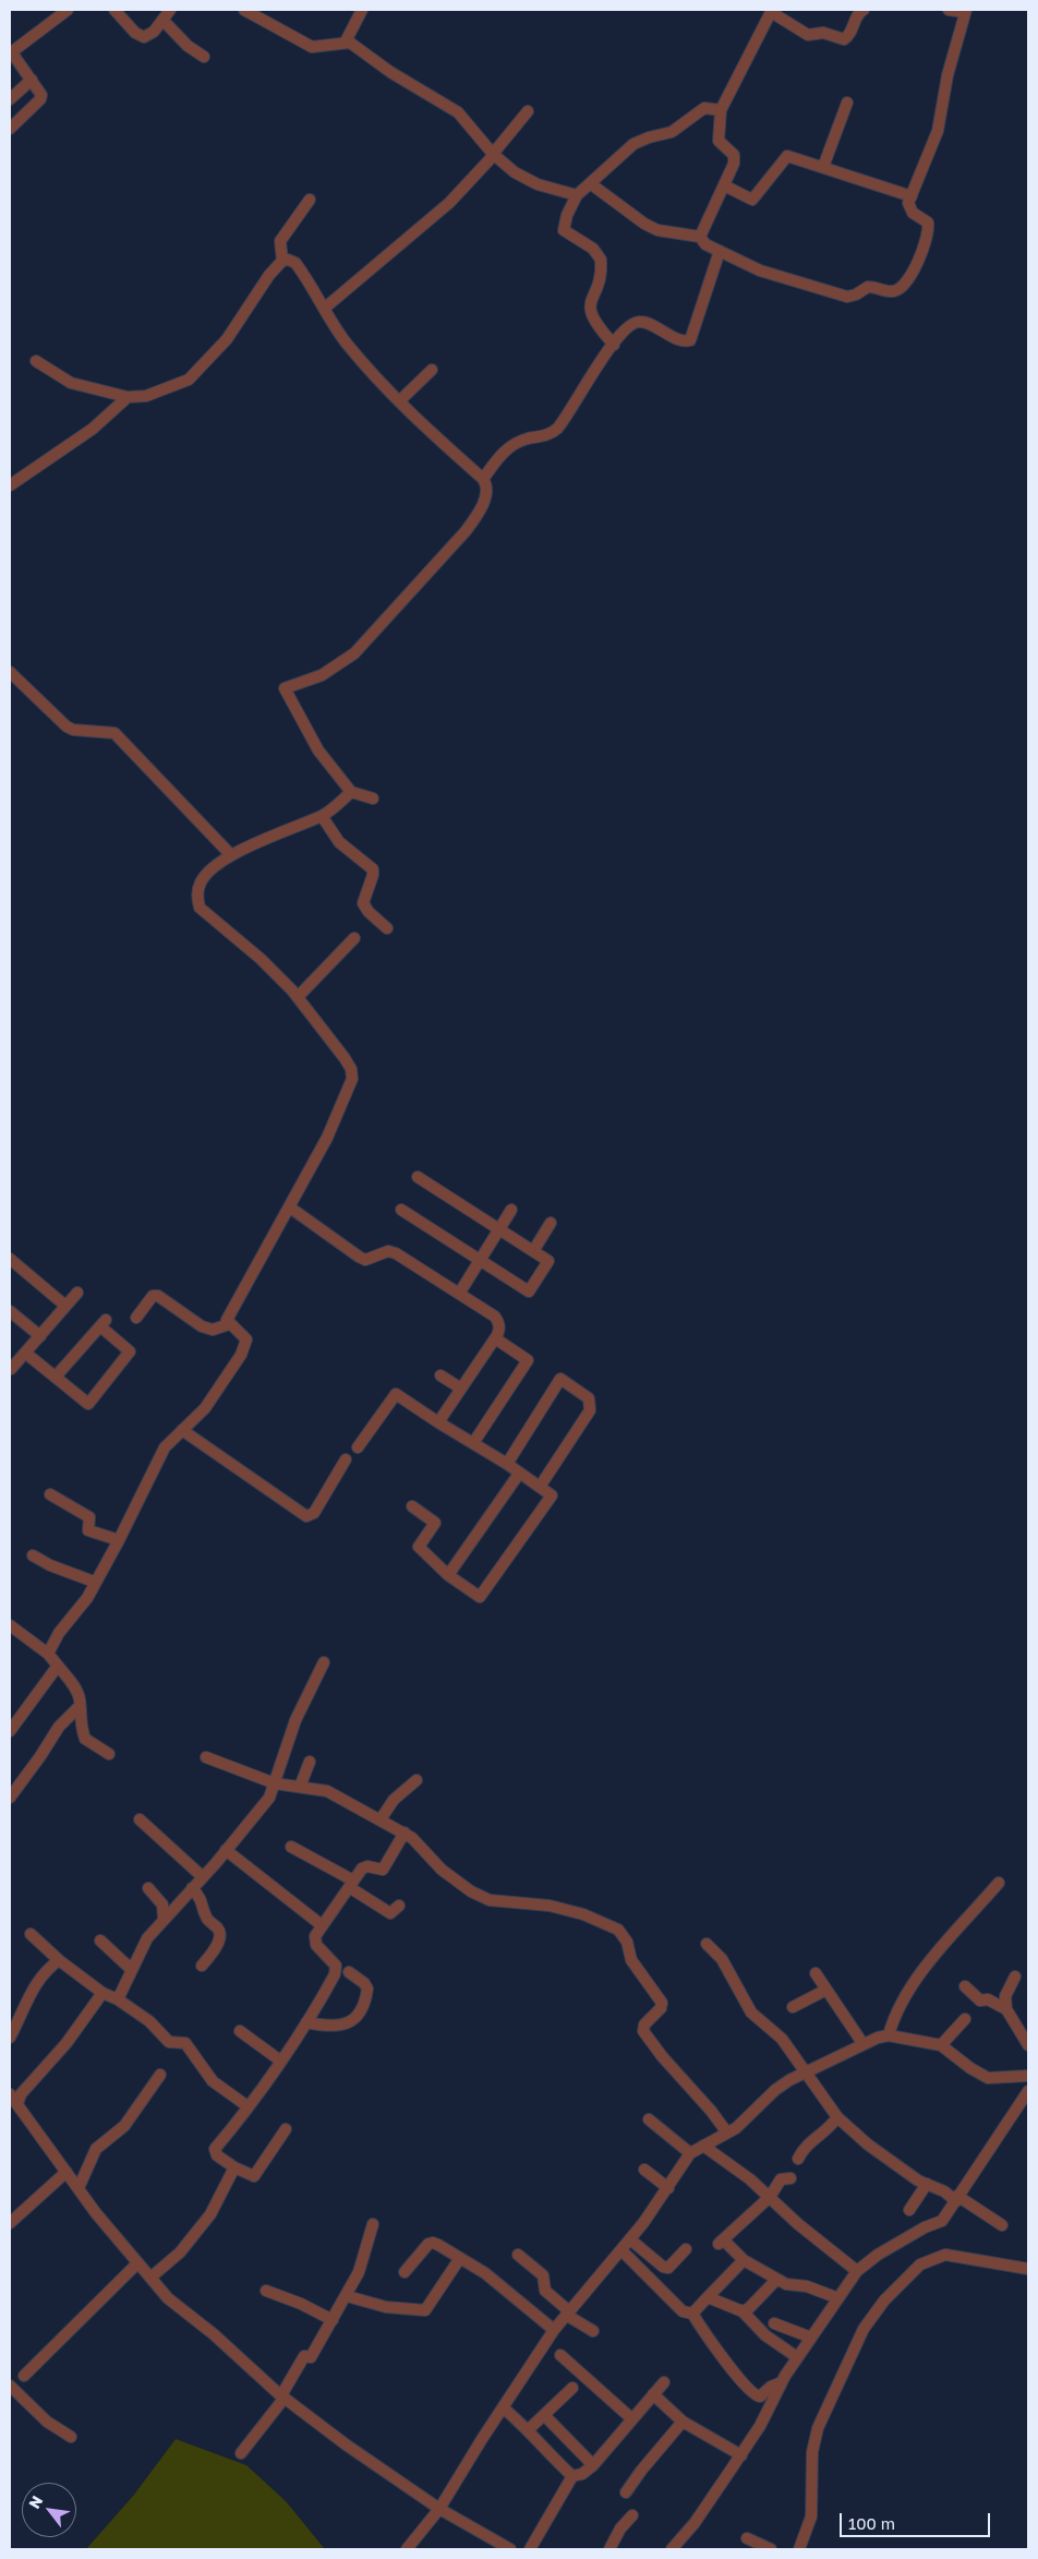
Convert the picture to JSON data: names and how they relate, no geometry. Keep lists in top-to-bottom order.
{
  "scale_bar": "100 m",
  "north": "top left"
}
